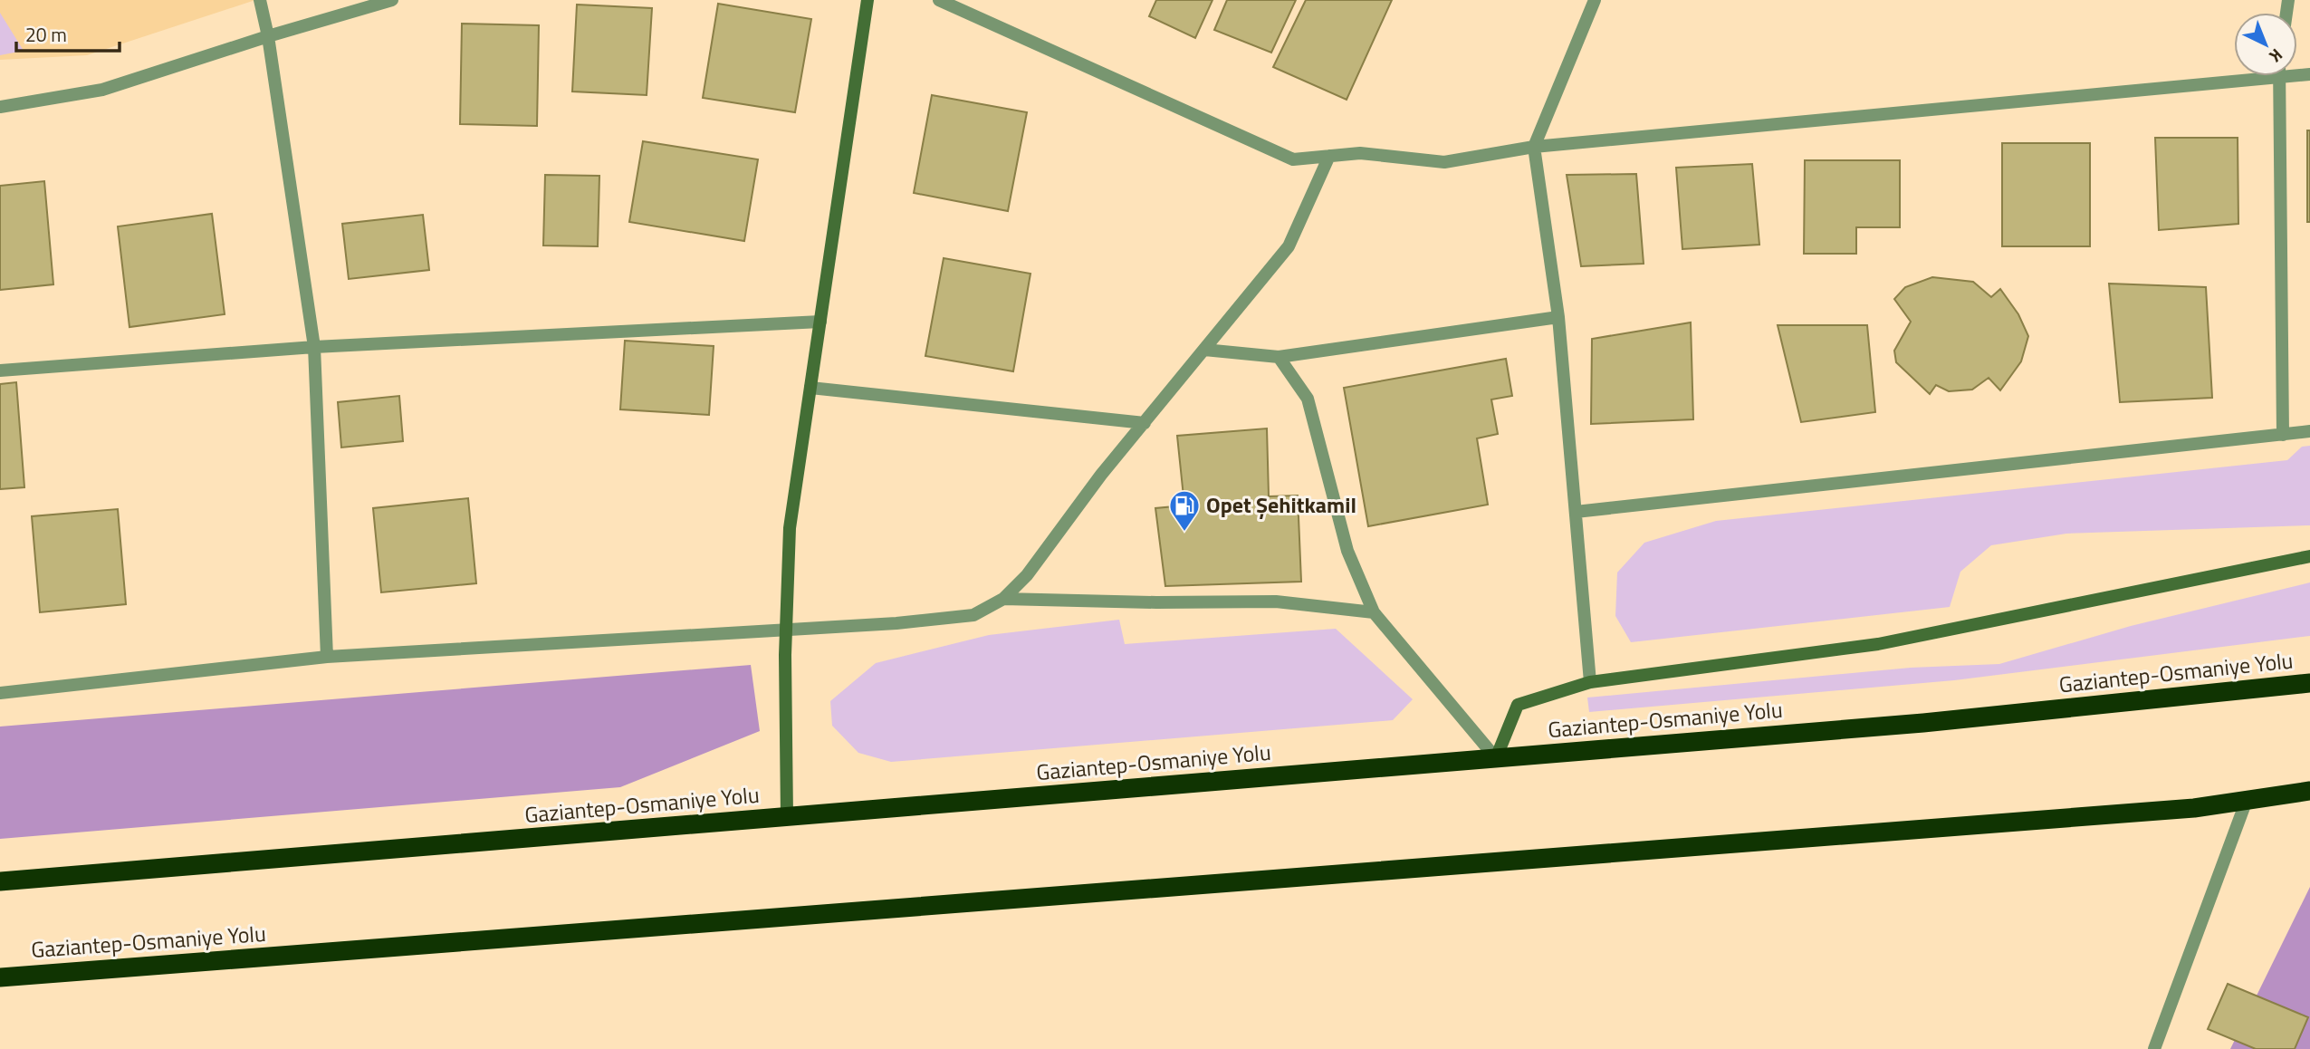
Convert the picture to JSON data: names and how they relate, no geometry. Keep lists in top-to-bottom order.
{
  "streets": {
    "highway": ["Gaziantep-Osmaniye Yolu"]
  },
  "places": {
    "fuel station": ["Opet Şehitkamil"]
  },
  "scale_bar": "20 m",
  "north": "bottom right"
}
